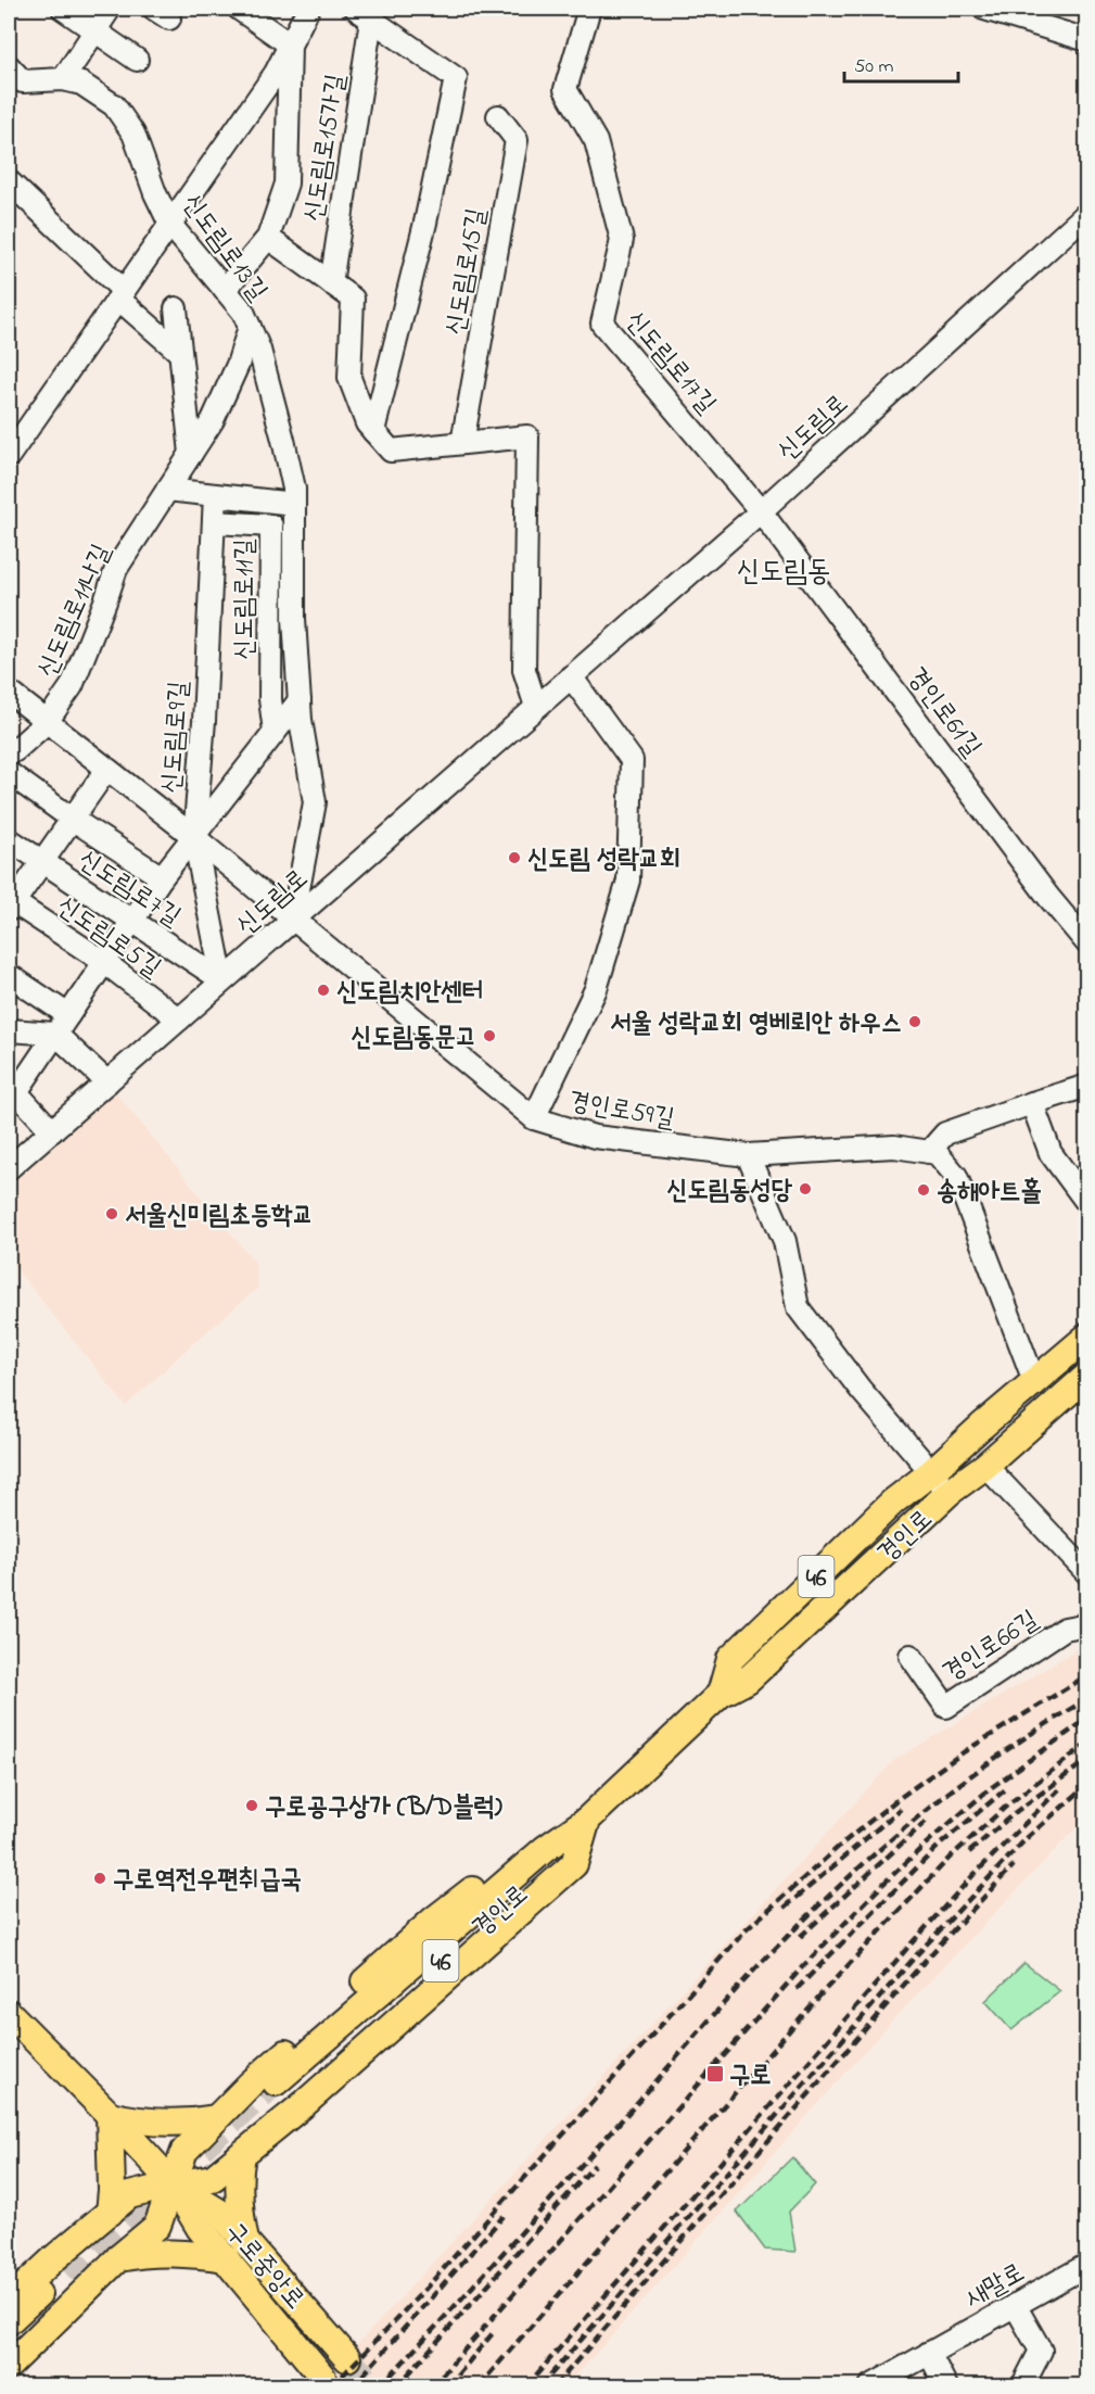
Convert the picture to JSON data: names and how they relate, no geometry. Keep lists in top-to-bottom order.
{
  "streets": {
    "main road": ["경인로", "46", "구로중앙로"],
    "street": [
      "신도림로15가길",
      "신도림로13길",
      "신도림로15길",
      "신도림로17길",
      "신도림로",
      "신도림로11길",
      "신도림로11나길",
      "경인로61길",
      "신도림로9길",
      "신도림로7길",
      "신도림로5길",
      "경인로59길",
      "경인로66길",
      "새말로"
    ]
  },
  "crossings": [
    ["신도림로13길", "신도림로"],
    ["신도림로13길", "신도림로11나길"],
    ["신도림로13길", "경인로59길"],
    ["신도림로17길", "신도림로"],
    ["신도림로17길", "경인로61길"],
    ["신도림로", "경인로61길"],
    ["신도림로", "신도림로9길"],
    ["신도림로", "신도림로7길"],
    ["신도림로", "신도림로5길"],
    ["신도림로", "경인로59길"],
    ["신도림로11길", "신도림로9길"],
    ["신도림로9길", "신도림로7길"]
  ],
  "districts": ["신도림동"],
  "places": {
    "other": [
      "신도림 성락교회",
      "신도림치안센터",
      "서울 성락교회 영베뢰안 하우스",
      "신도림동문고",
      "신도림동성당",
      "송해아트홀",
      "서울신미림초등학교",
      "구로공구상가 (B/D블럭)",
      "구로역전우편취급국"
    ],
    "transit": ["구로"]
  },
  "scale_bar": "50 m"
}
